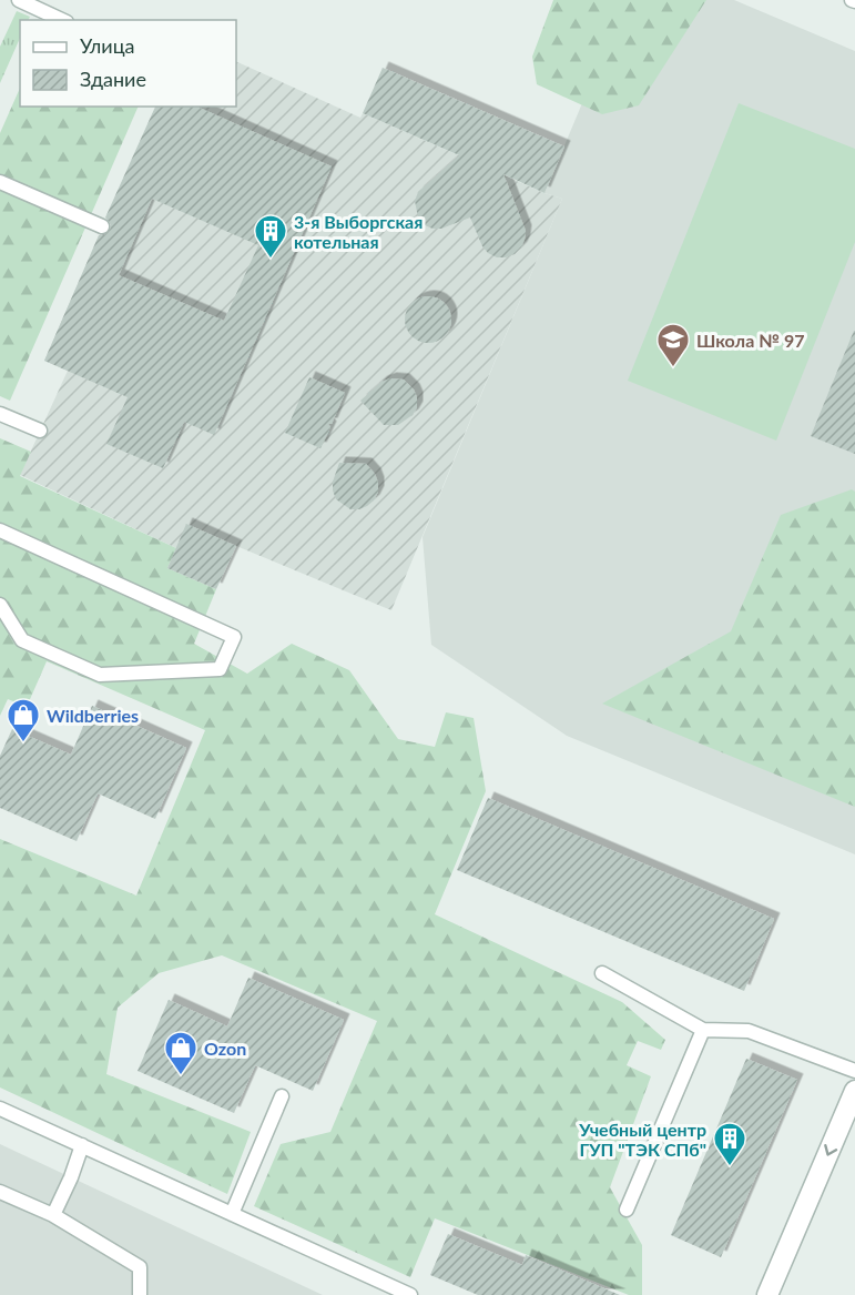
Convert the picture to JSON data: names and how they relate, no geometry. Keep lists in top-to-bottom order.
{
  "places": {
    "building": ["3-я Выборгская котельная", "Учебный центр ГУП \"ТЭК СПб\""],
    "school or university": ["Школа № 97"],
    "shop": ["Wildberries", "Ozon"]
  },
  "legend": ["Улица", "Здание"]
}
